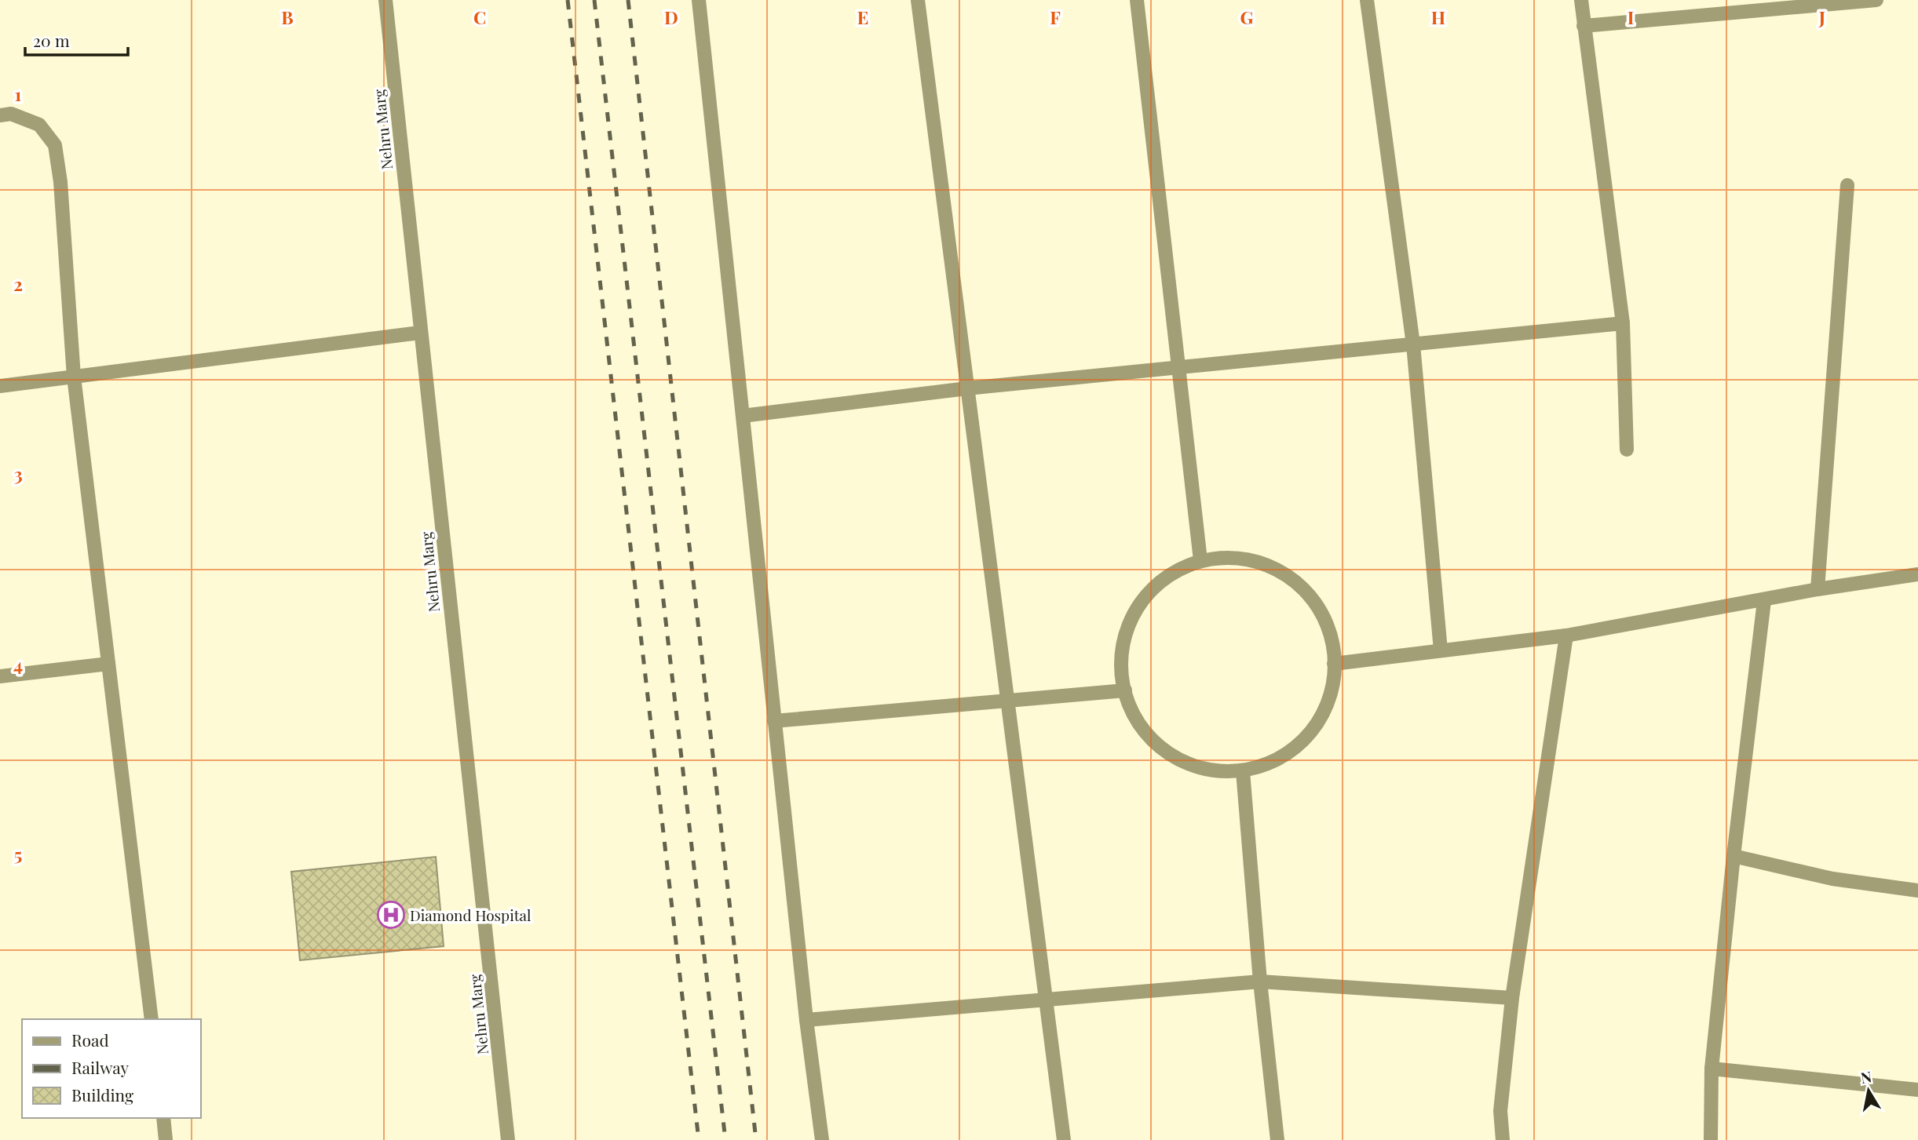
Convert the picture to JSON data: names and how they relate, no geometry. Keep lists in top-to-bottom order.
{
  "streets": {
    "street": ["Nehru Marg"]
  },
  "places": {
    "hospital": ["Diamond Hospital"]
  },
  "legend": ["Road", "Railway", "Building"],
  "scale_bar": "20 m",
  "north": "top",
  "grid": {
    "columns": [
      "B",
      "C",
      "D",
      "E",
      "F",
      "G",
      "H",
      "I",
      "J"
    ],
    "rows": [
      "1",
      "2",
      "3",
      "4",
      "5"
    ]
  }
}
